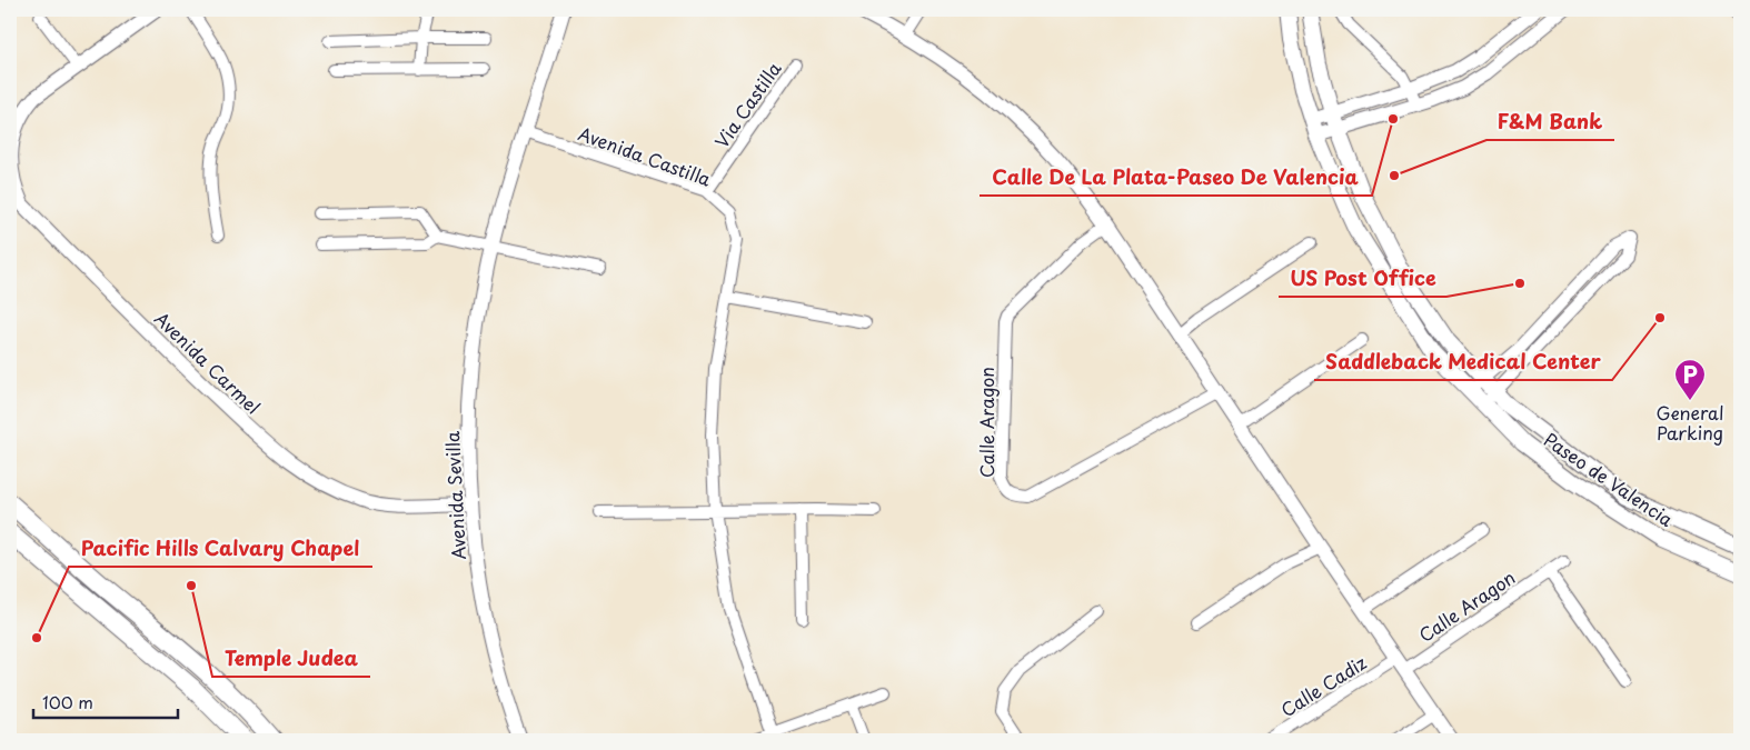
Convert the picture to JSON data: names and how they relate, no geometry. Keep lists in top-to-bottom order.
{
  "streets": {
    "main road": ["Paseo de Valencia"],
    "street": [
      "Via Castilla",
      "Avenida Castilla",
      "Avenida Carmel",
      "Calle Aragon",
      "Avenida Sevilla",
      "Calle Cadiz"
    ]
  },
  "crossings": [
    ["Via Castilla", "Avenida Castilla"],
    ["Avenida Castilla", "Avenida Sevilla"],
    ["Avenida Carmel", "Avenida Sevilla"],
    ["Calle Aragon", "Calle Cadiz"]
  ],
  "places": {
    "other": [
      "Calle De La Plata-Paseo De Valencia",
      "F&M Bank",
      "US Post Office",
      "Saddleback Medical Center",
      "Temple Judea",
      "Pacific Hills Calvary Chapel"
    ],
    "parking": ["General Parking"]
  },
  "scale_bar": "100 m"
}
